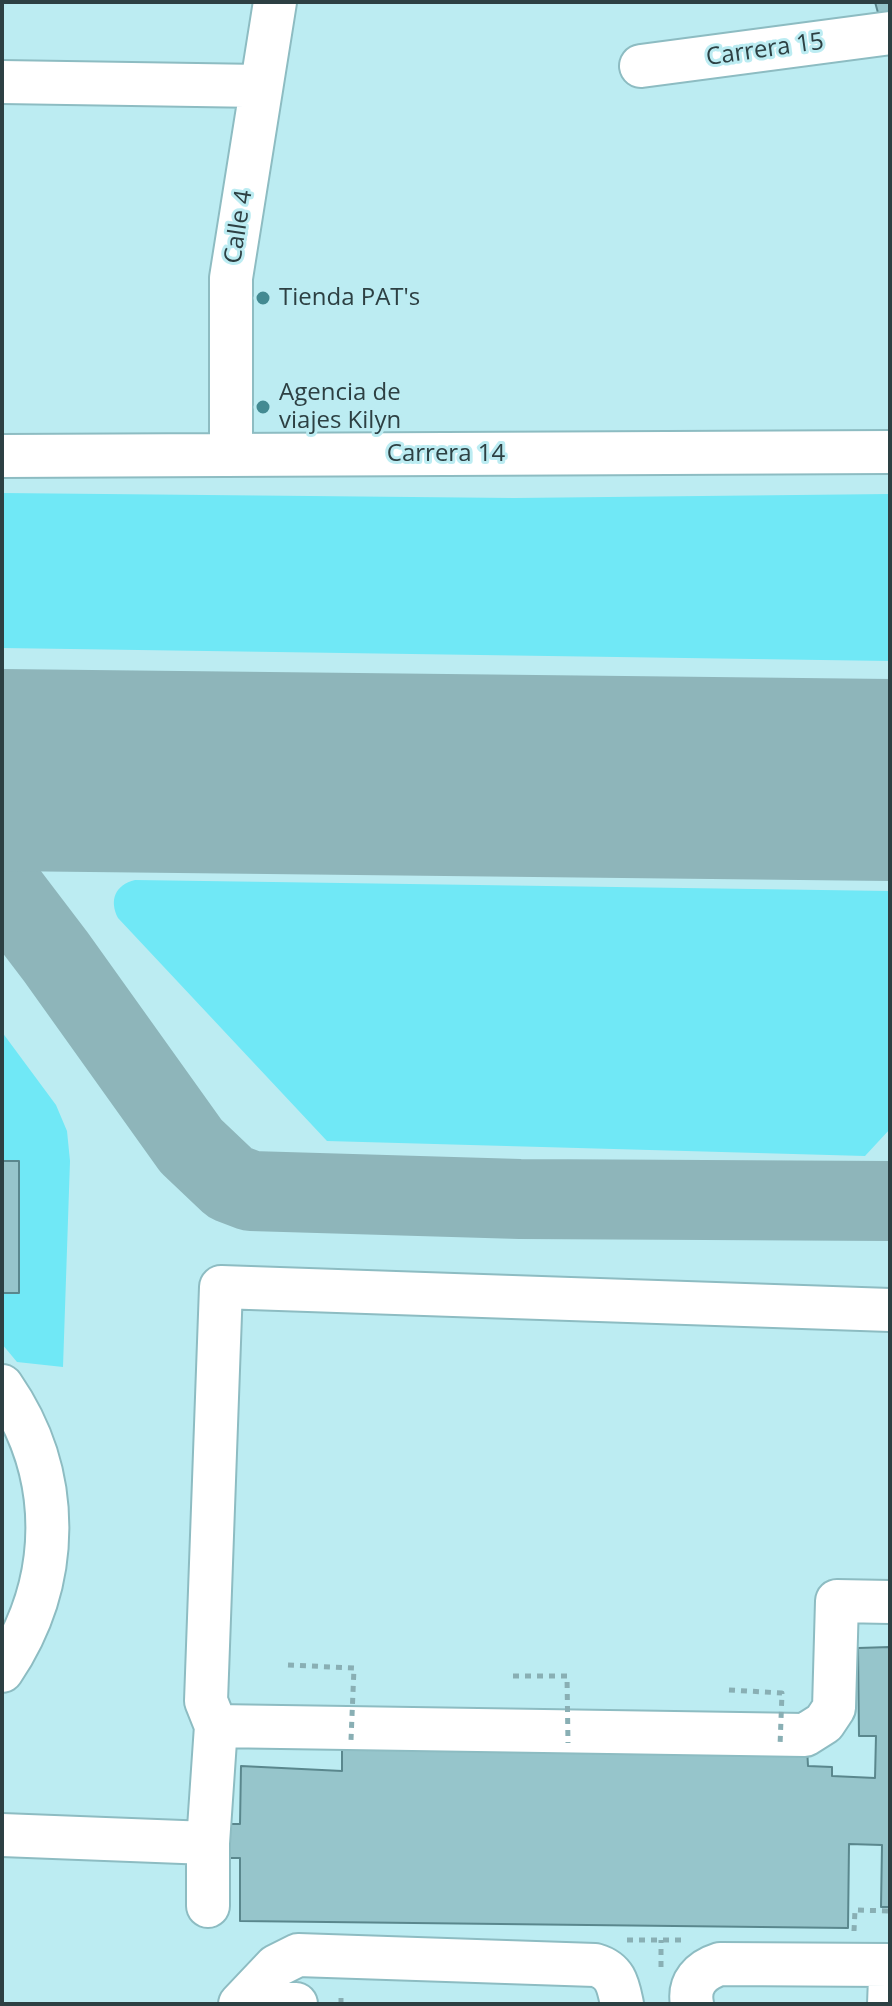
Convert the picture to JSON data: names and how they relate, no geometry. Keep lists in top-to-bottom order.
{
  "streets": {
    "street": ["Carrera 15", "Calle 4", "Carrera 14"]
  },
  "crossings": [
    ["Calle 4", "Carrera 14"]
  ],
  "places": ["Tienda PAT's", "Agencia de viajes Kilyn"]
}
